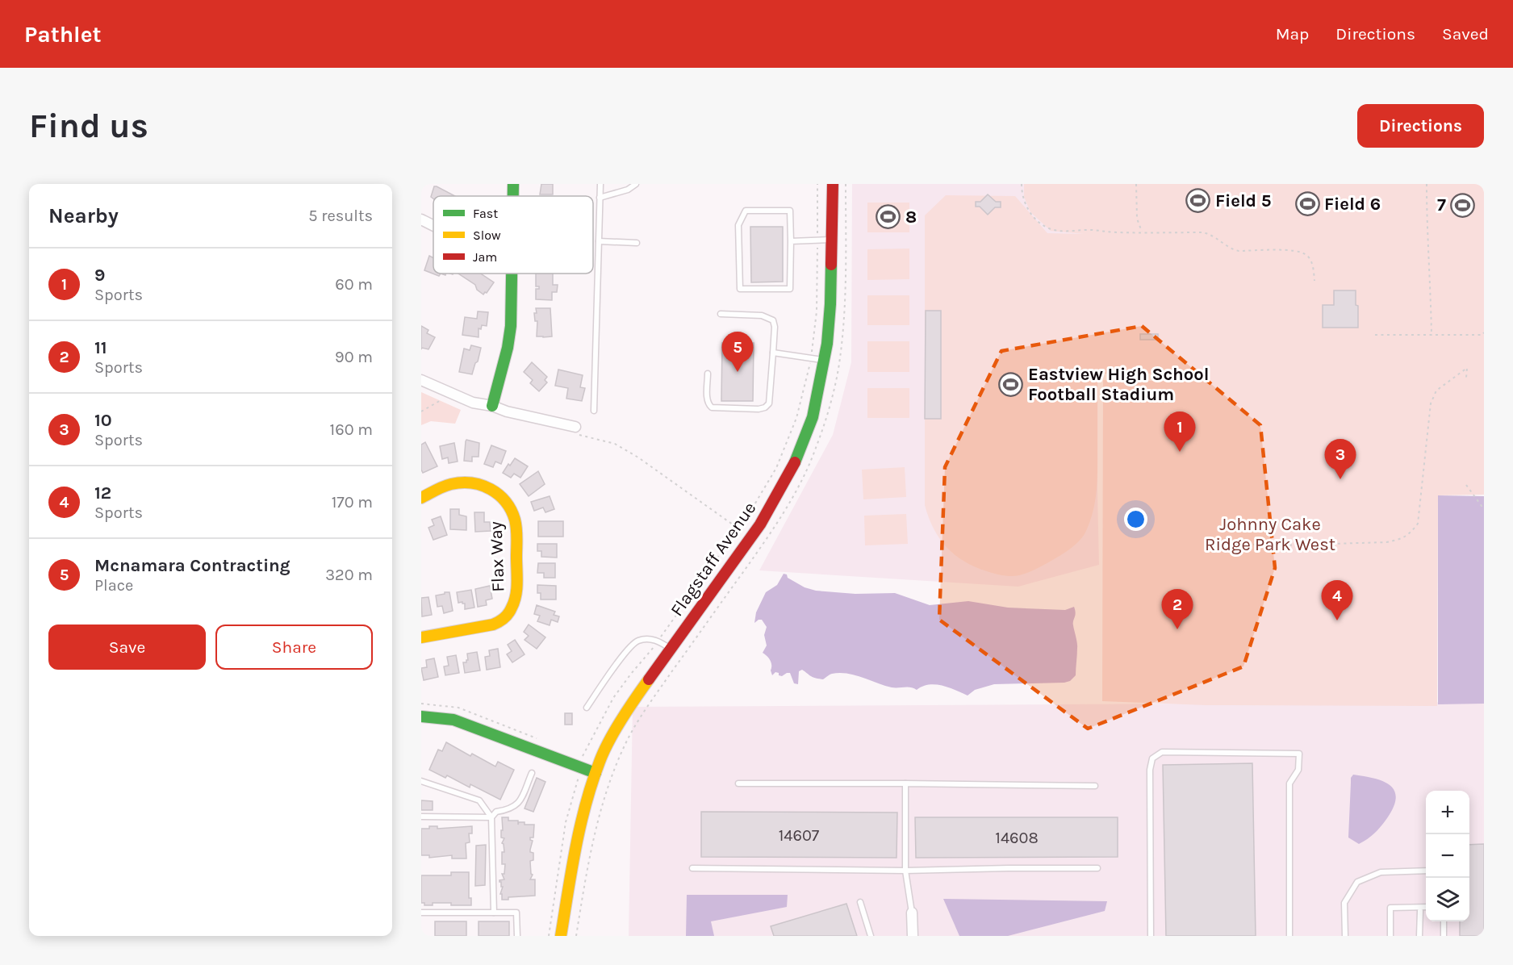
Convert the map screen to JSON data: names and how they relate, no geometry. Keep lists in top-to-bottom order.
{
  "streets": {
    "street": ["Flax Way", "Flagstaff Avenue"]
  },
  "parks": ["Johnny Cake Ridge Park West"],
  "places": {
    "sports": [
      "Field 5",
      "Field 6",
      "7",
      "8",
      "Eastview High School Football Stadium"
    ]
  },
  "house_numbers": ["14607", "14608"],
  "legend": ["Fast", "Slow", "Jam"],
  "page": {
    "header": "Pathlet",
    "nav": ["Map", "Directions", "Saved"],
    "buttons": [
      "Directions",
      ["Save", "Share"]
    ],
    "title": "Find us",
    "heading": ["Nearby", "5 results"],
    "list": [
      {
        "mark": "1",
        "name": "9",
        "note": "Sports",
        "value": "60 m"
      },
      {
        "mark": "2",
        "name": "11",
        "note": "Sports",
        "value": "90 m"
      },
      {
        "mark": "3",
        "name": "10",
        "note": "Sports",
        "value": "160 m"
      },
      {
        "mark": "4",
        "name": "12",
        "note": "Sports",
        "value": "170 m"
      },
      {
        "mark": "5",
        "name": "Mcnamara Contracting",
        "note": "Place",
        "value": "320 m"
      }
    ],
    "pins": [
      "5",
      "1",
      "3",
      "4",
      "2"
    ],
    "map_buttons": ["+", "−"]
  }
}
